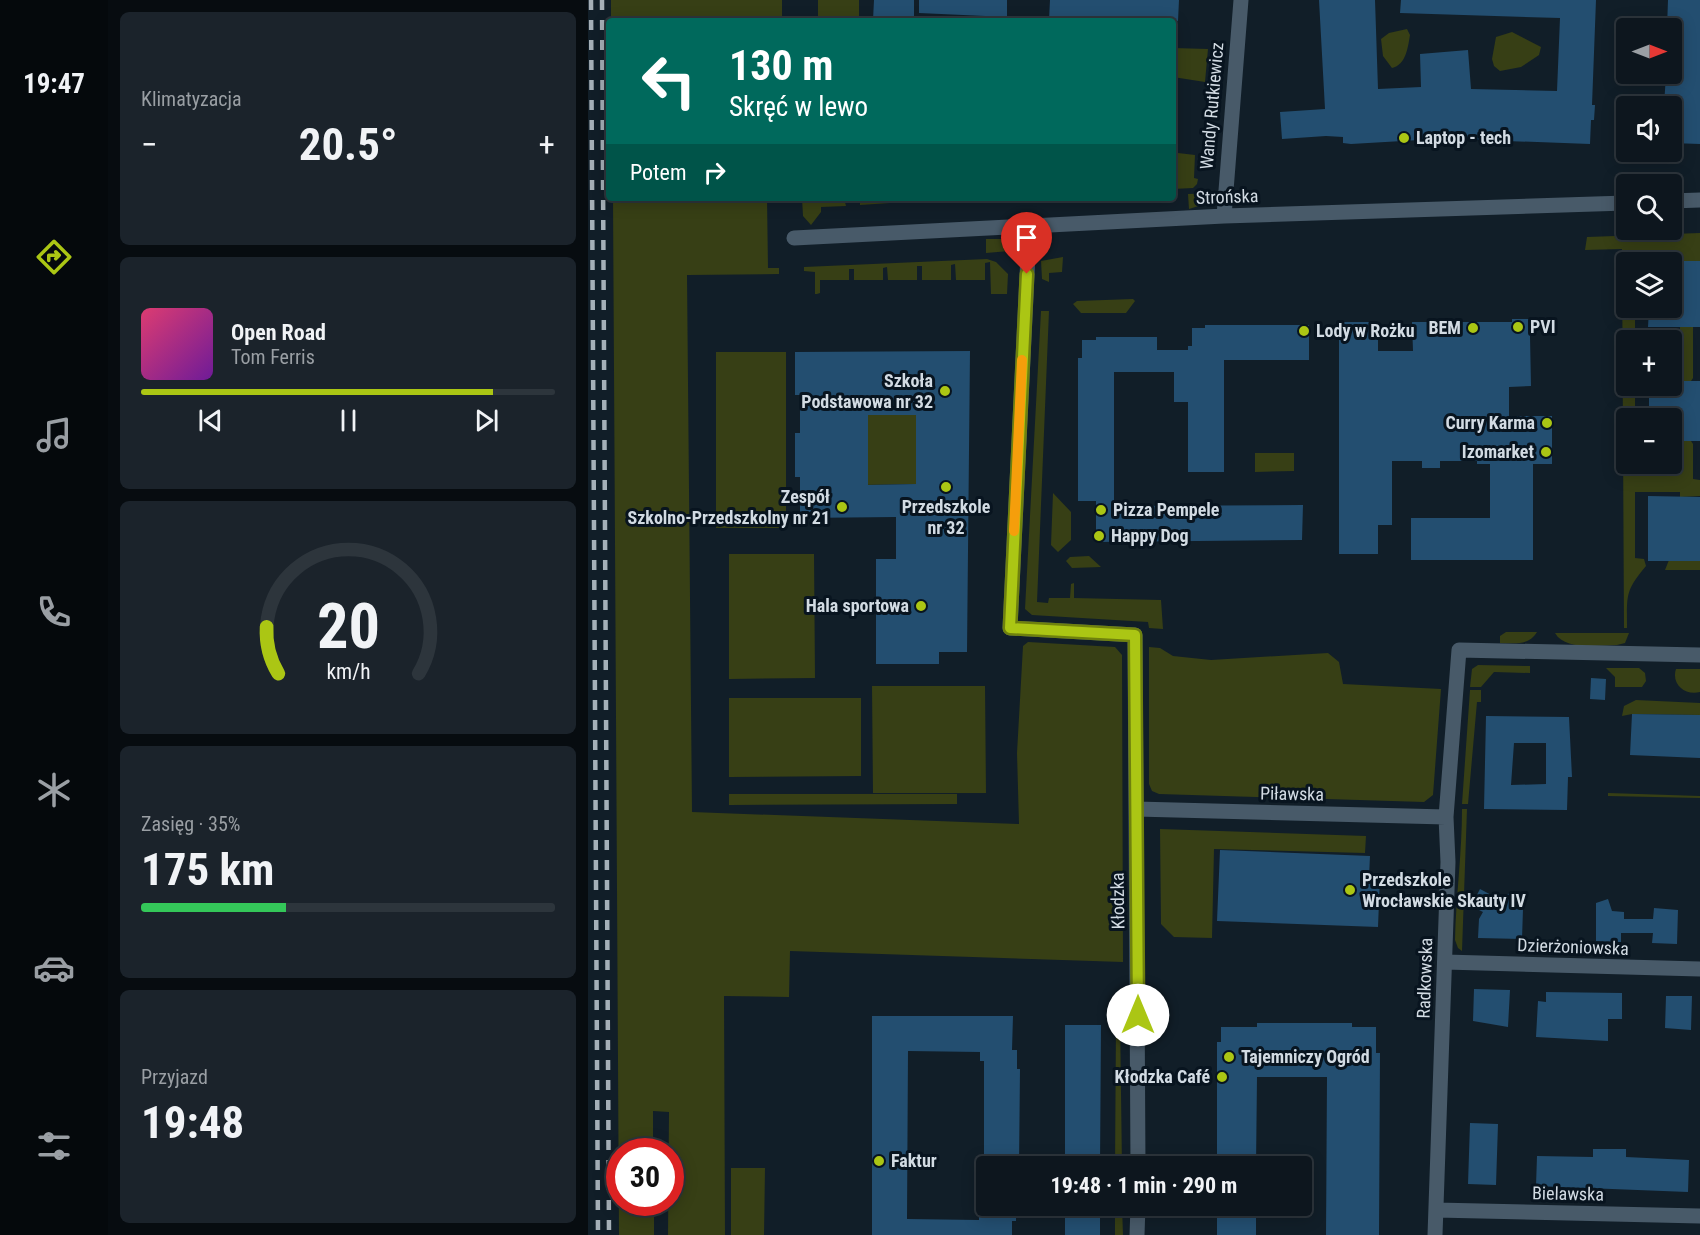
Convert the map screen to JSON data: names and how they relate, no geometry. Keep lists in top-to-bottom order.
{
  "streets": {
    "street": [
      "Wandy Rutkiewicz",
      "Strońska",
      "Piławska",
      "Kłodzka",
      "Dzierżoniowska",
      "Radkowska",
      "Bielawska"
    ]
  },
  "crossings": [
    ["Wandy Rutkiewicz", "Strońska"],
    ["Strońska", "Kłodzka"],
    ["Piławska", "Kłodzka"],
    ["Piławska", "Radkowska"],
    ["Dzierżoniowska", "Radkowska"],
    ["Radkowska", "Bielawska"]
  ],
  "places": [
    "Laptop - tech",
    "PVI",
    "BEM",
    "Lody w Rożku",
    "Szkoła Podstawowa nr 32",
    "Curry Karma",
    "Izomarket",
    "Przedszkole nr 32",
    "Zespół Szkolno-Przedszkolny nr 21",
    "Pizza Pempele",
    "Happy Dog",
    "Hala sportowa",
    "Przedszkole Wrocławskie Skauty IV",
    "Tajemniczy Ogród",
    "Kłodzka Café",
    "Faktur"
  ],
  "north": "right",
  "page": {
    "tabs": "19:47",
    "tile": [
      "Klimatyzacja",
      ["Zasięg · 35%", "175 km"],
      ["Przyjazd", "19:48"]
    ],
    "map_buttons": ["+", "−"],
    "turn": ["130 m", "Skręć w lewo"],
    "heat": ["−", "20.5°", "+"],
    "then": "Potem",
    "song": ["Open Road", "Tom Ferris"],
    "limit": "30",
    "trip": "19:48 · 1 min · 290 m",
    "gauge": ["20", "km/h"]
  }
}
